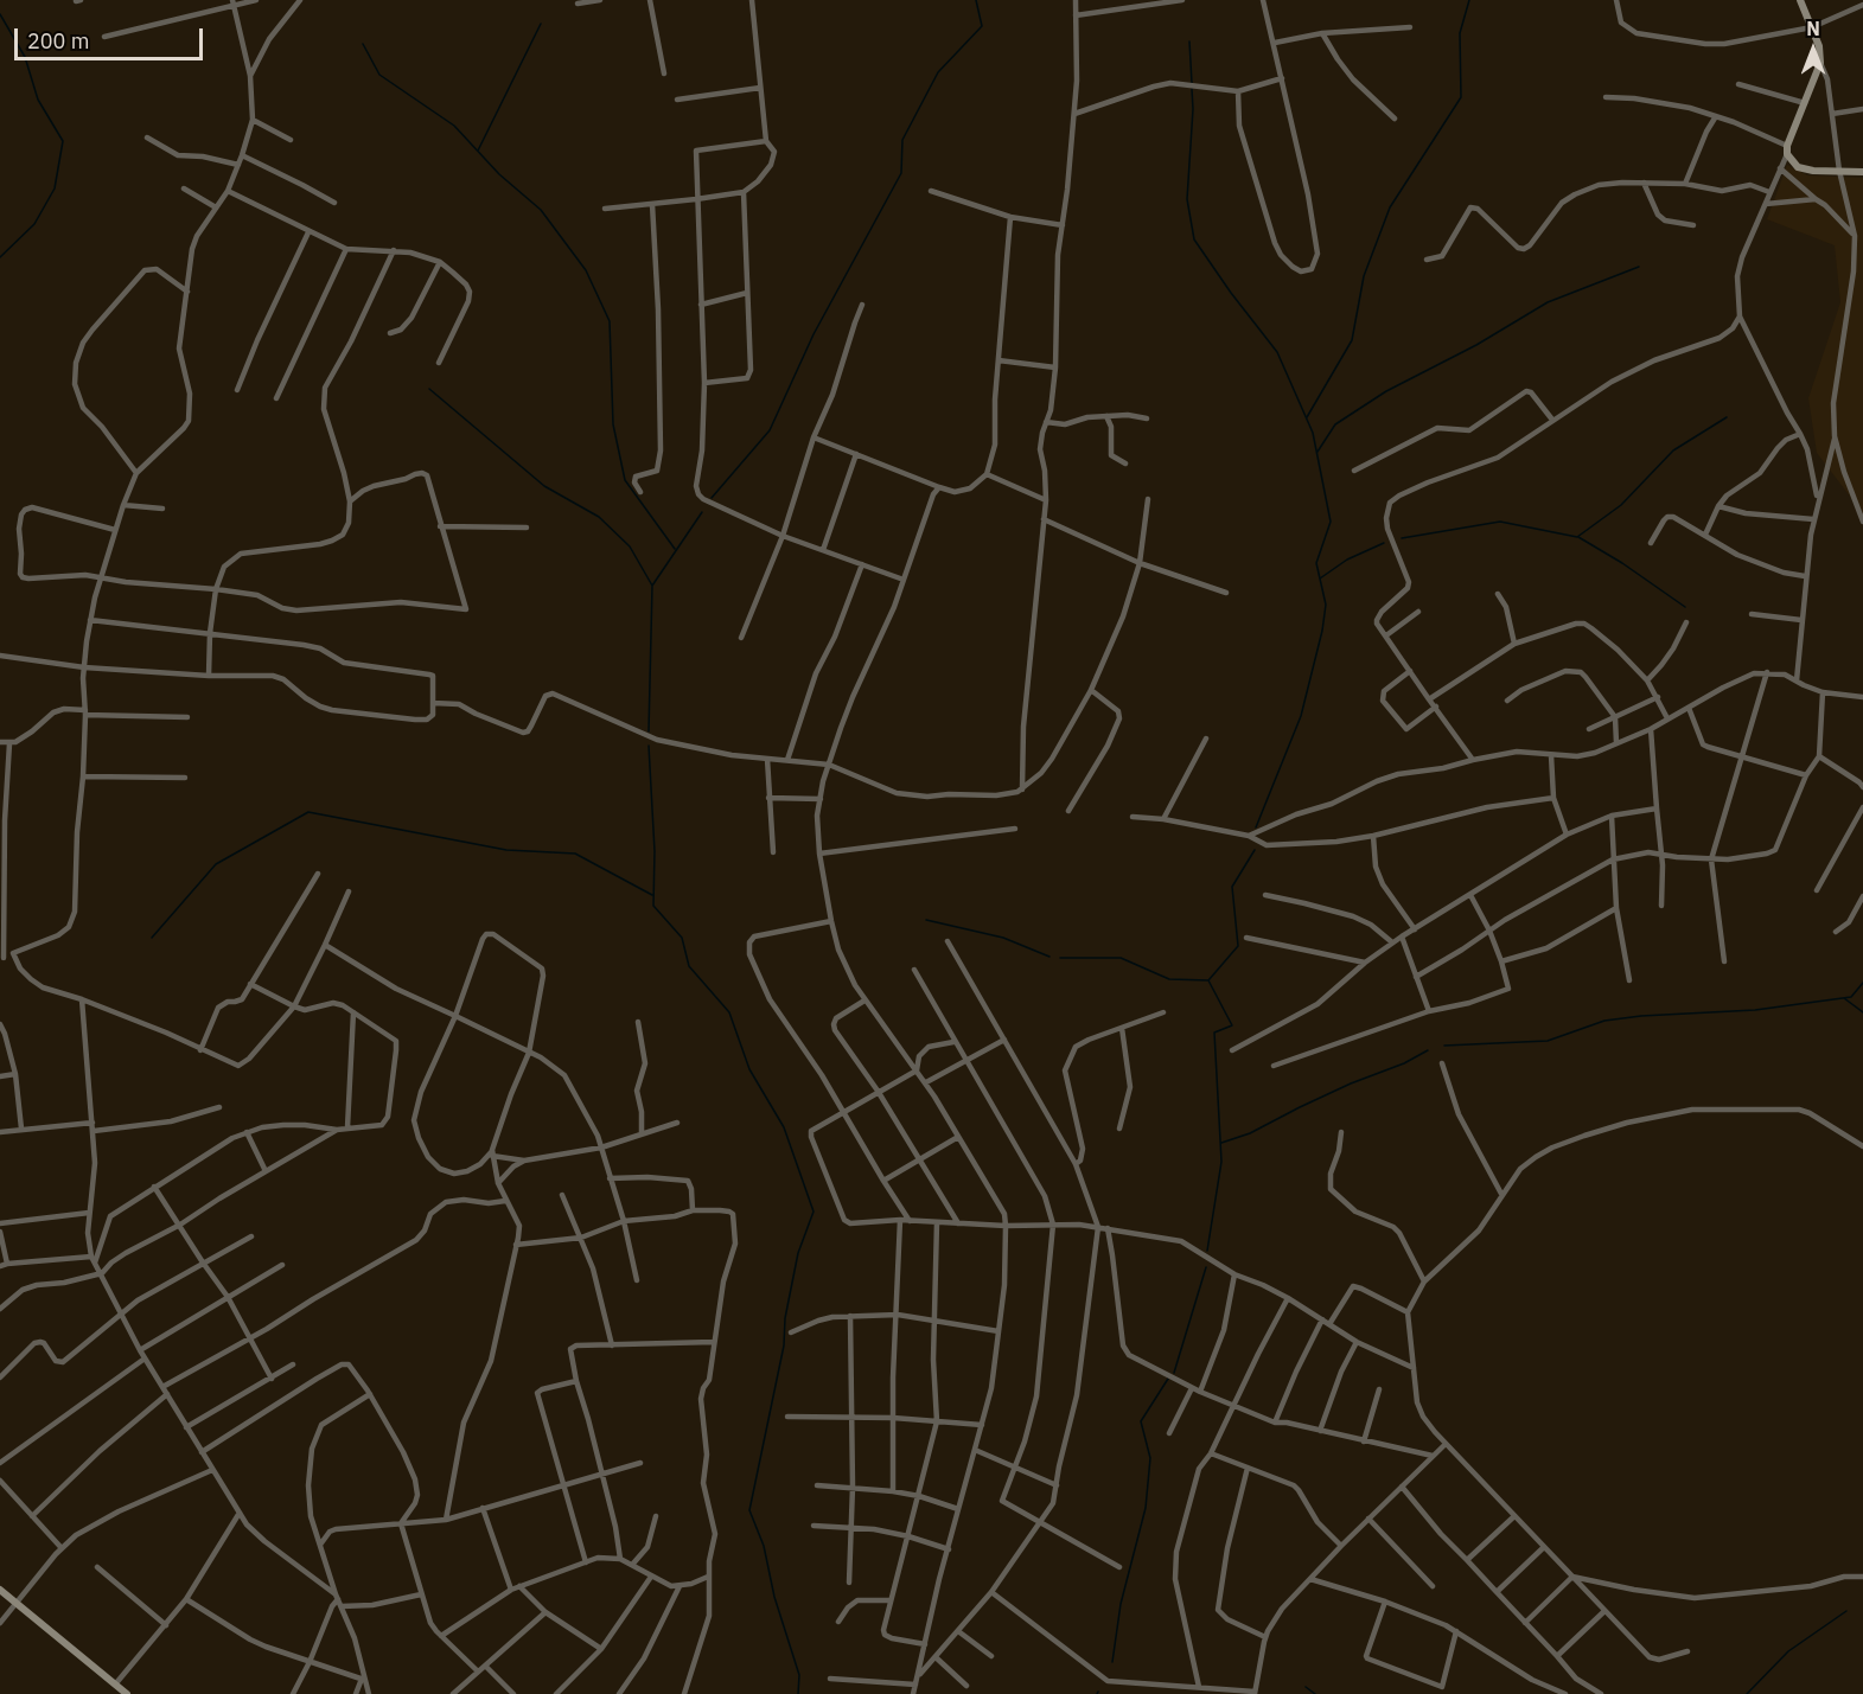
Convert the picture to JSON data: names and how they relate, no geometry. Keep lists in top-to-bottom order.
{
  "scale_bar": "200 m",
  "north": "top"
}
